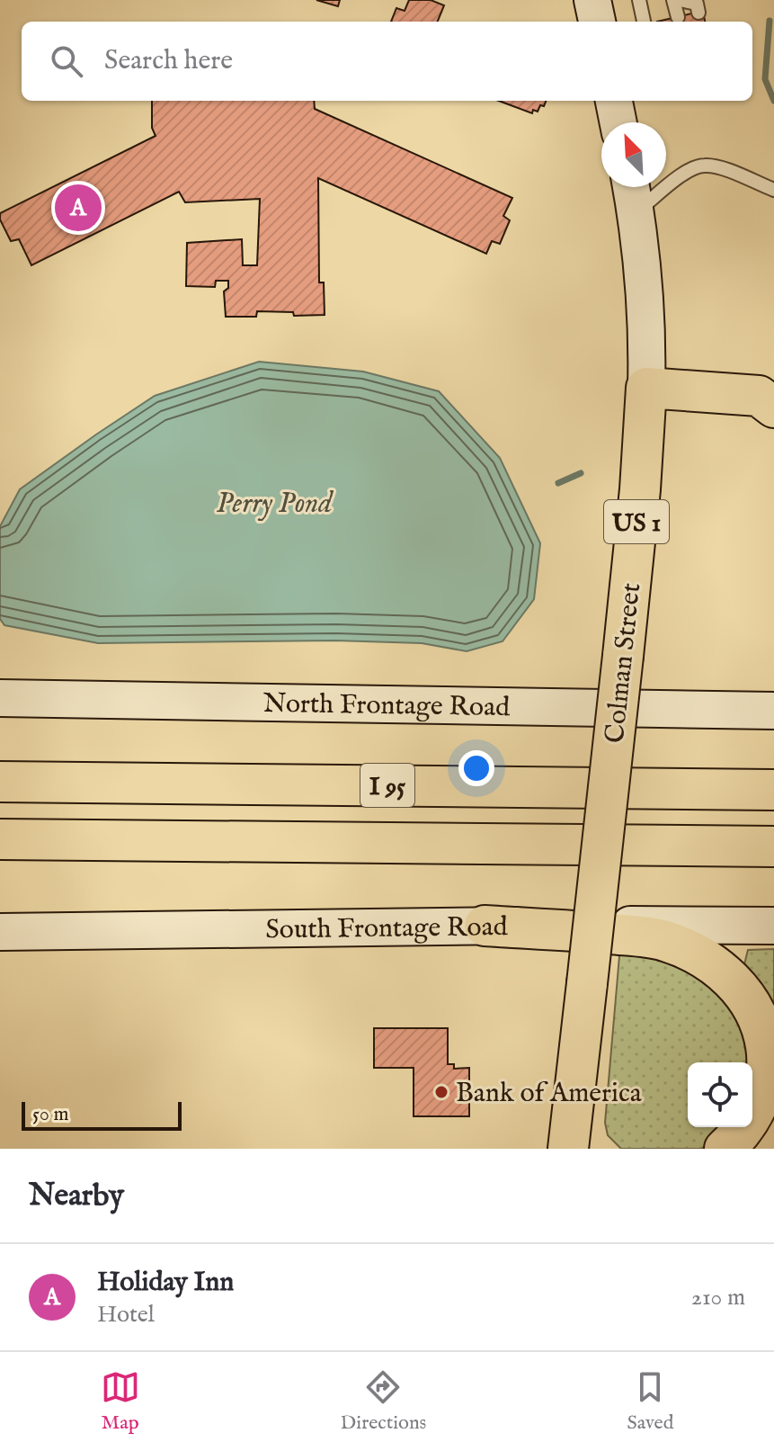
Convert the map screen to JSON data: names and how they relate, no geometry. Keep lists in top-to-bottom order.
{
  "streets": {
    "main road": [
      "US 1",
      "Colman Street",
      "North Frontage Road",
      "I 95",
      "South Frontage Road"
    ]
  },
  "water": ["Perry Pond"],
  "places": ["Bank of America"],
  "scale_bar": "50 m",
  "north": "top left",
  "page": {
    "search": "Search here",
    "pins": "A",
    "scale": "50 m",
    "heading": "Nearby",
    "list": [
      {
        "mark": "A",
        "name": "Holiday Inn",
        "note": "Hotel",
        "value": "210 m"
      }
    ],
    "nav": ["Map", "Directions", "Saved"]
  }
}
